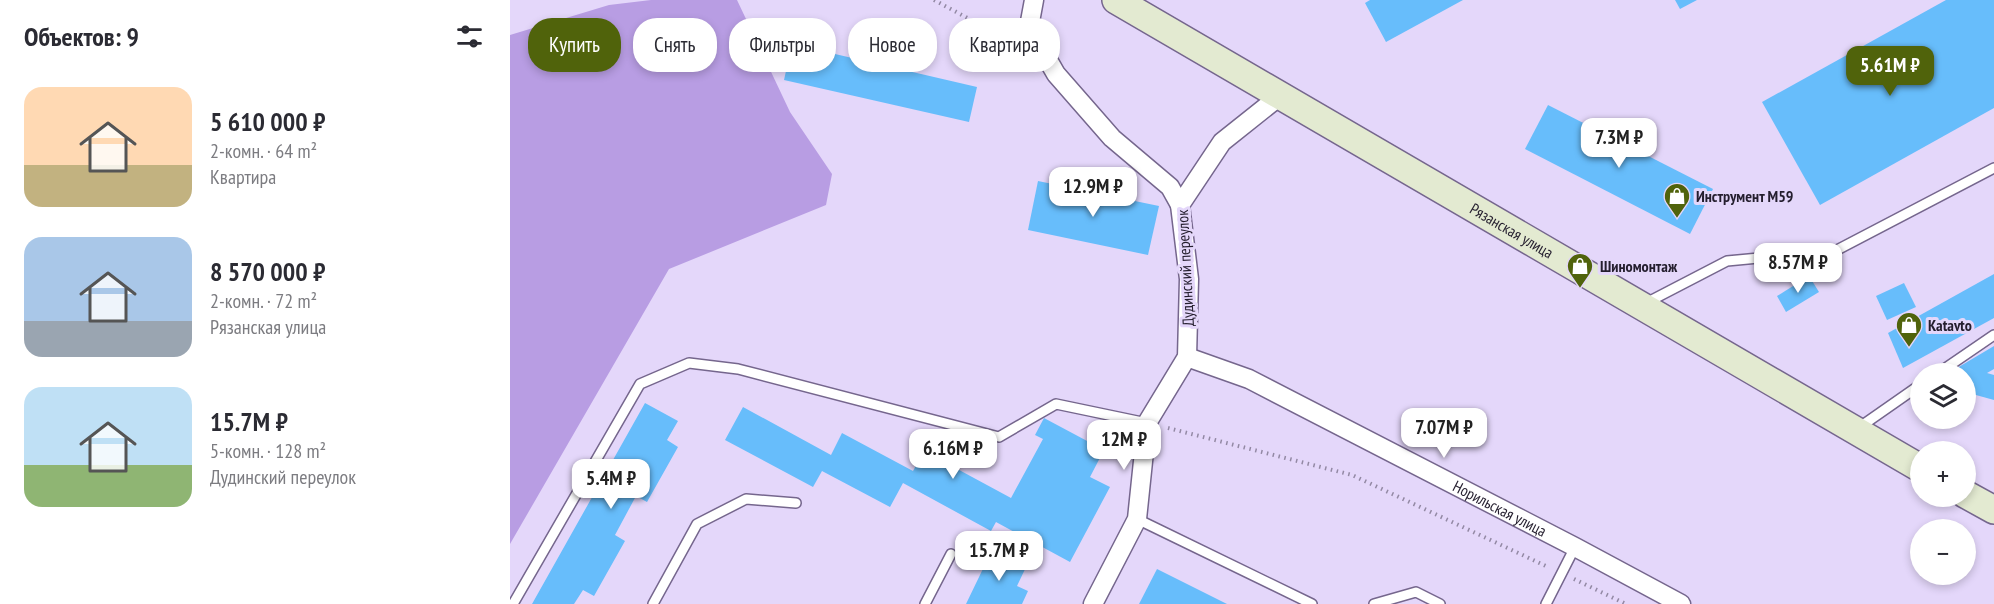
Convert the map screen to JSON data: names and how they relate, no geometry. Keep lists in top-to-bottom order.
{
  "streets": {
    "street": ["Рязанская улица", "Дудинский переулок", "Норильская улица"]
  },
  "crossings": [
    ["Рязанская улица", "Дудинский переулок"],
    ["Дудинский переулок", "Норильская улица"]
  ],
  "places": {
    "shop": ["Инструмент М59", "Шиномонтаж", "Katavto"]
  },
  "page": {
    "heading": "Объектов: 9",
    "chip": [
      "Купить",
      "Снять",
      "Фильтры",
      "Новое",
      "Квартира"
    ],
    "price": [
      "5.61M ₽",
      "7.3M ₽",
      "12.9M ₽",
      "8.57M ₽",
      "7.07M ₽",
      "12M ₽",
      "6.16M ₽",
      "5.4M ₽",
      "15.7M ₽"
    ],
    "list": [
      {
        "name": "5 610 000 ₽",
        "note": "2-комн. · 64 m² · Квартира"
      },
      {
        "name": "8 570 000 ₽",
        "note": "2-комн. · 72 m² · Рязанская улица"
      },
      {
        "name": "15.7M ₽",
        "note": "5-комн. · 128 m² · Дудинский переулок"
      }
    ],
    "map_buttons": ["+", "−"]
  }
}
